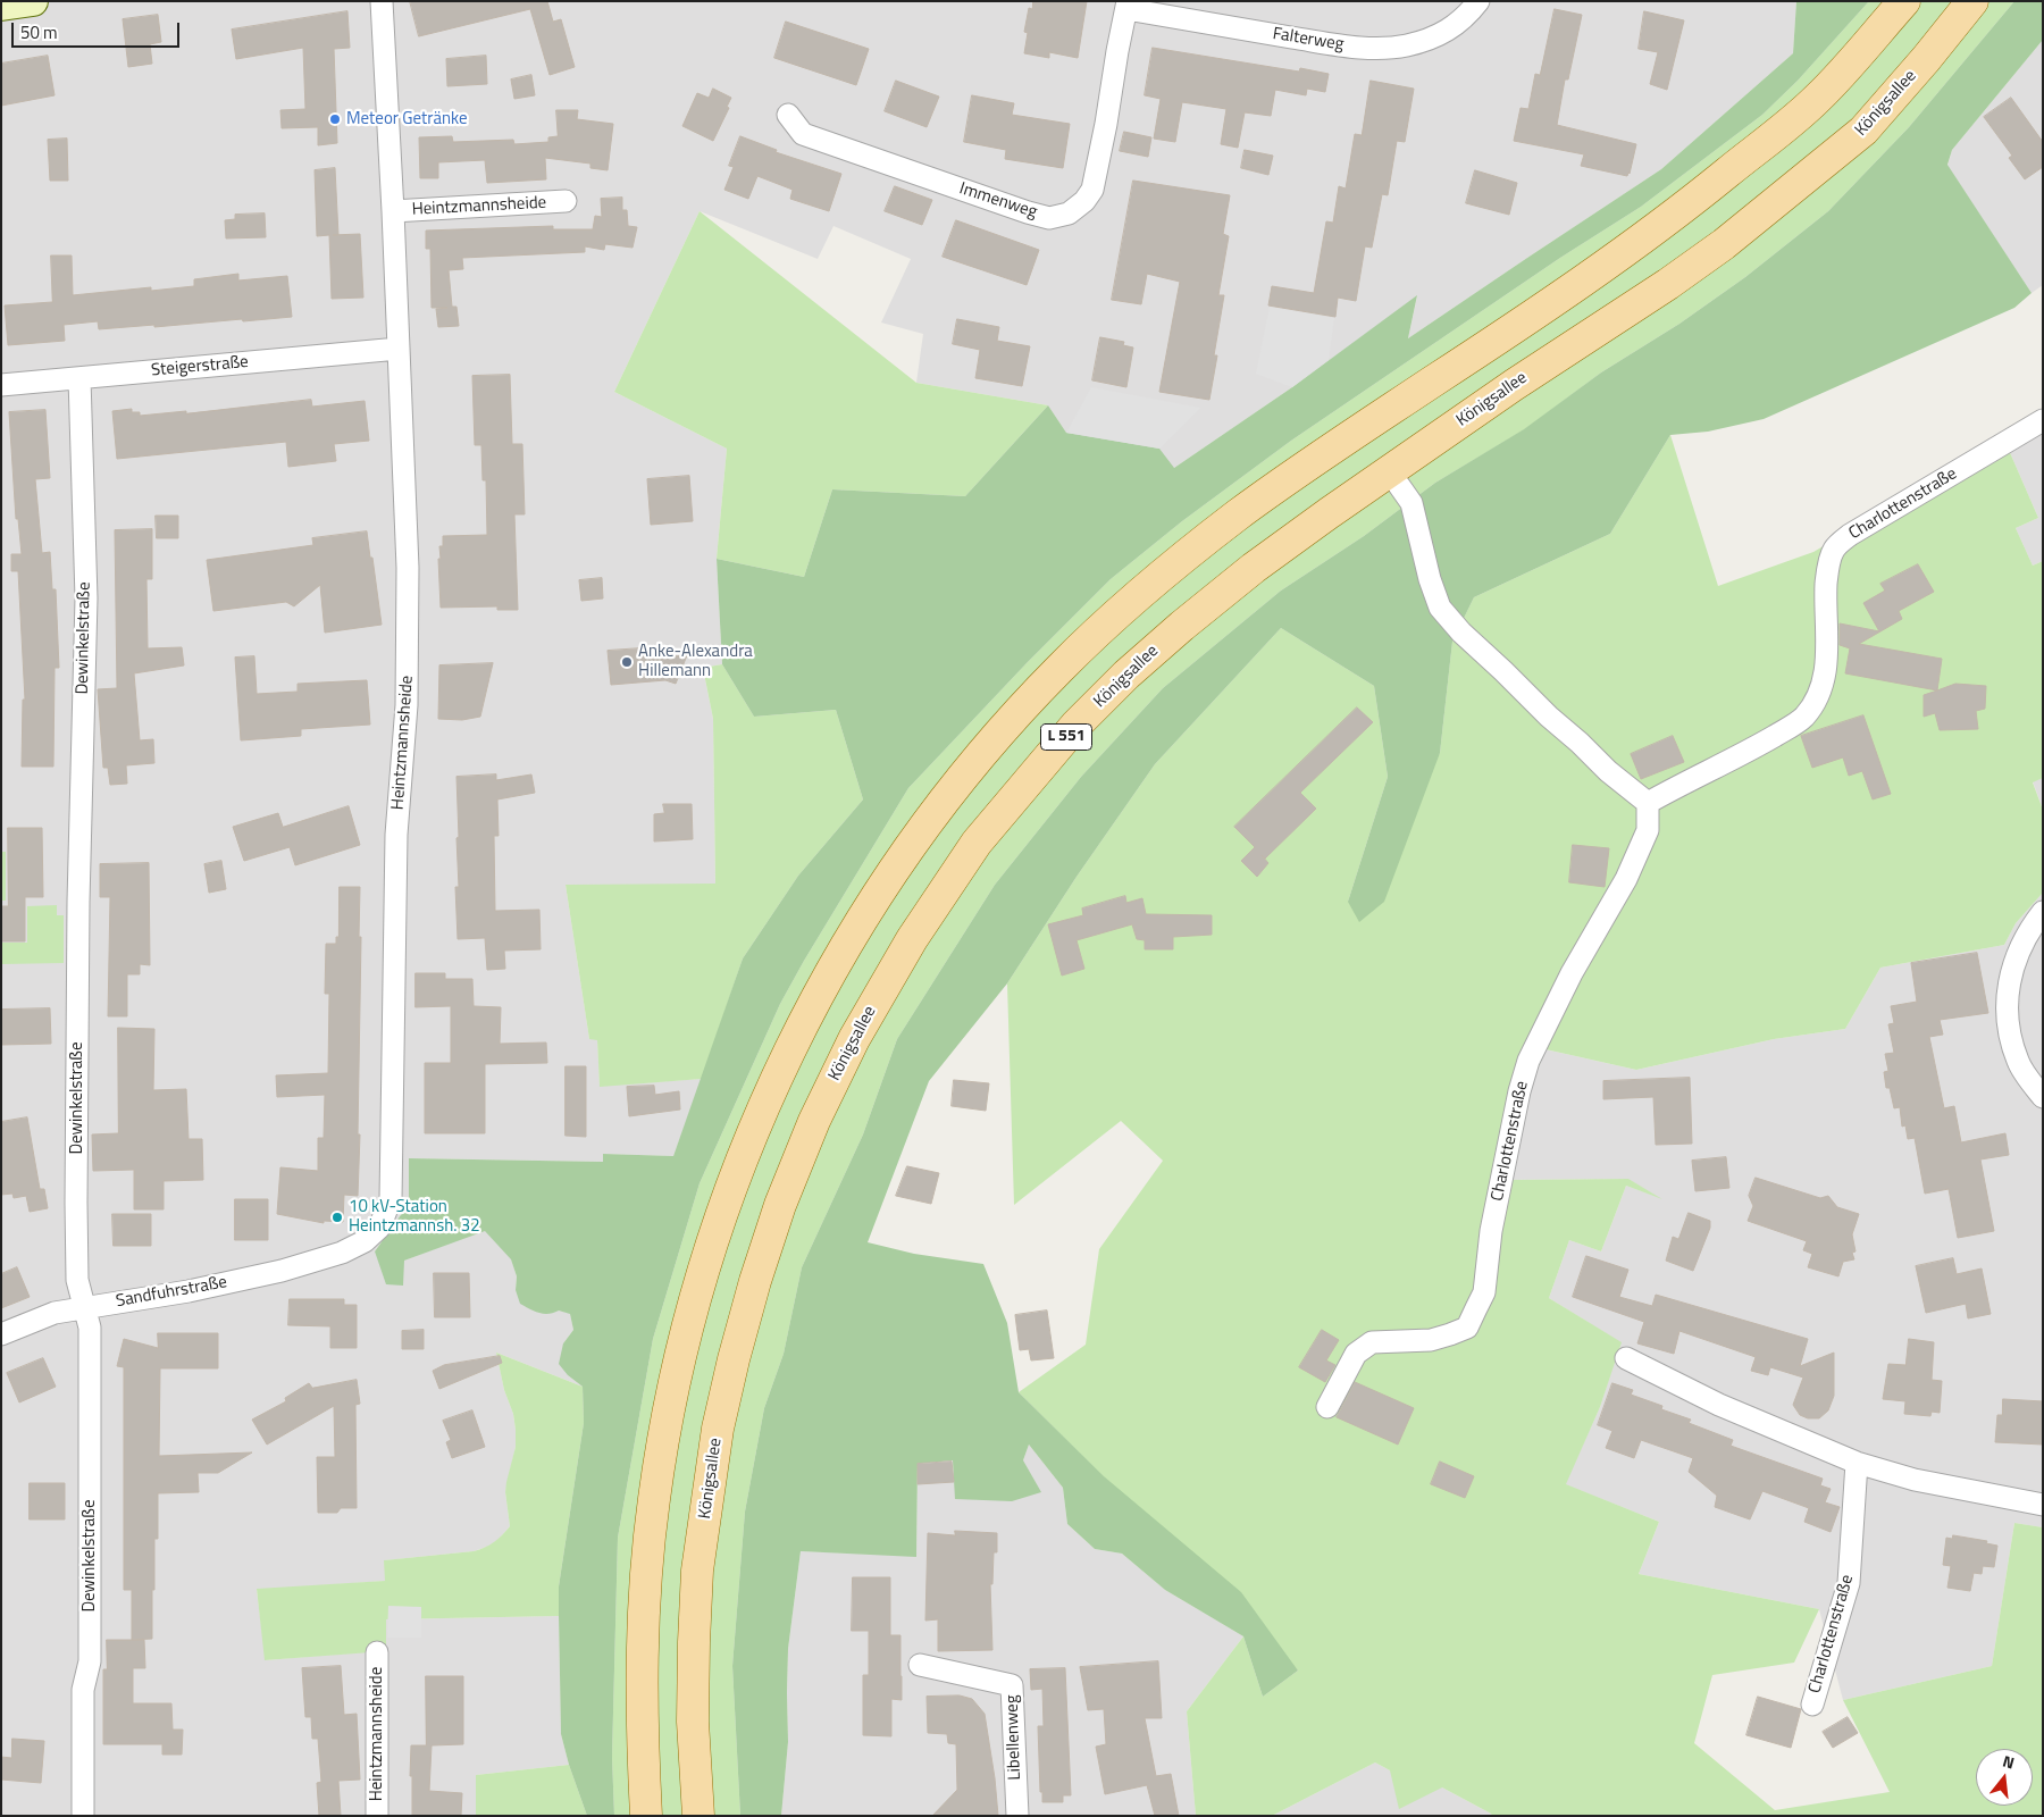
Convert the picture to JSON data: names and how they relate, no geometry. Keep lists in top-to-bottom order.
{
  "streets": {
    "main road": ["Königsallee", "L 551"],
    "street": [
      "Falterweg",
      "Immenweg",
      "Heintzmannsheide",
      "Steigerstraße",
      "Charlottenstraße",
      "Dewinkelstraße",
      "Sandfuhrstraße",
      "Libellenweg"
    ]
  },
  "crossings": [
    ["Falterweg", "Immenweg"],
    ["Heintzmannsheide", "Steigerstraße"],
    ["Heintzmannsheide", "Sandfuhrstraße"],
    ["Steigerstraße", "Dewinkelstraße"],
    ["Dewinkelstraße", "Sandfuhrstraße"]
  ],
  "places": ["Meteor Getränke", "Anke-Alexandra Hillemann", "10 kV-Station Heintzmannsh. 32"],
  "scale_bar": "50 m",
  "north": "top"
}
